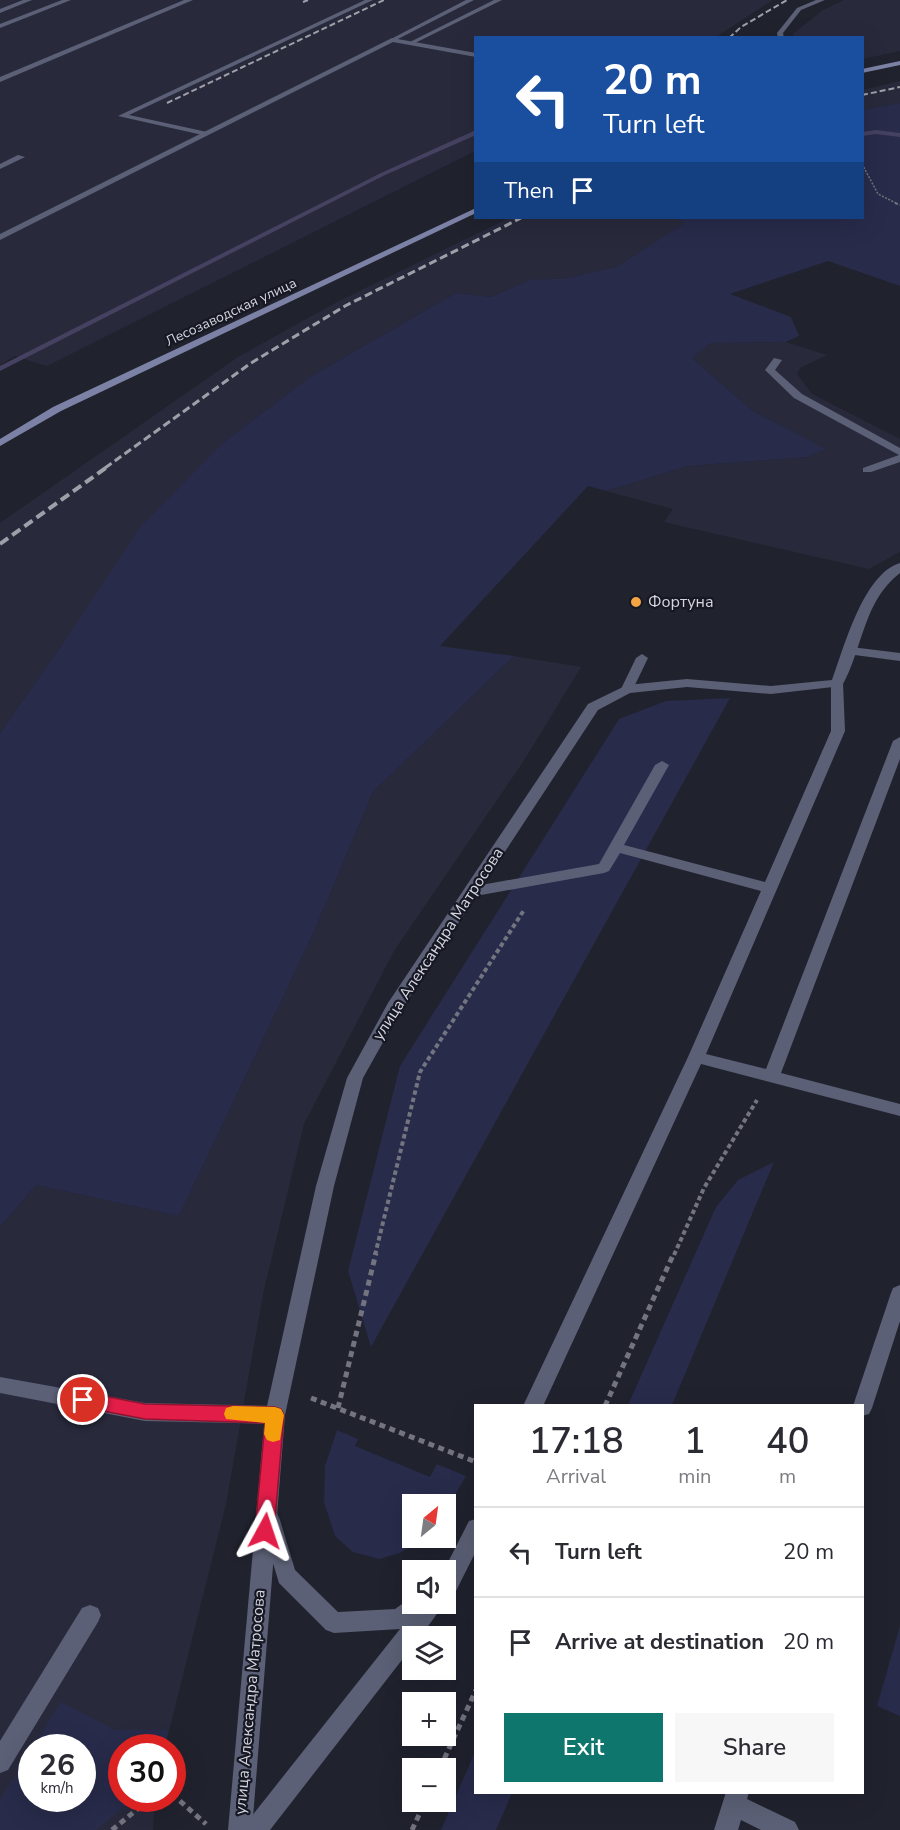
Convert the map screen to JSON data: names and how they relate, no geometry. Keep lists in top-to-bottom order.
{
  "streets": {
    "main road": ["Лесозаводская улица"],
    "street": ["улица Александра Матросова"]
  },
  "places": ["Фортуна"],
  "north": "top right",
  "page": {
    "turn": ["20 m", "Turn left"],
    "then": "Then",
    "eta": [
      "17:18",
      "Arrival",
      "1",
      "min",
      "40",
      "m"
    ],
    "map_buttons": ["+", "−"],
    "list": [
      {
        "name": "Turn left",
        "value": "20 m"
      },
      {
        "name": "Arrive at destination",
        "value": "20 m"
      }
    ],
    "buttons": ["Exit", "Share"],
    "speed": "26 km/h",
    "limit": "30"
  }
}
